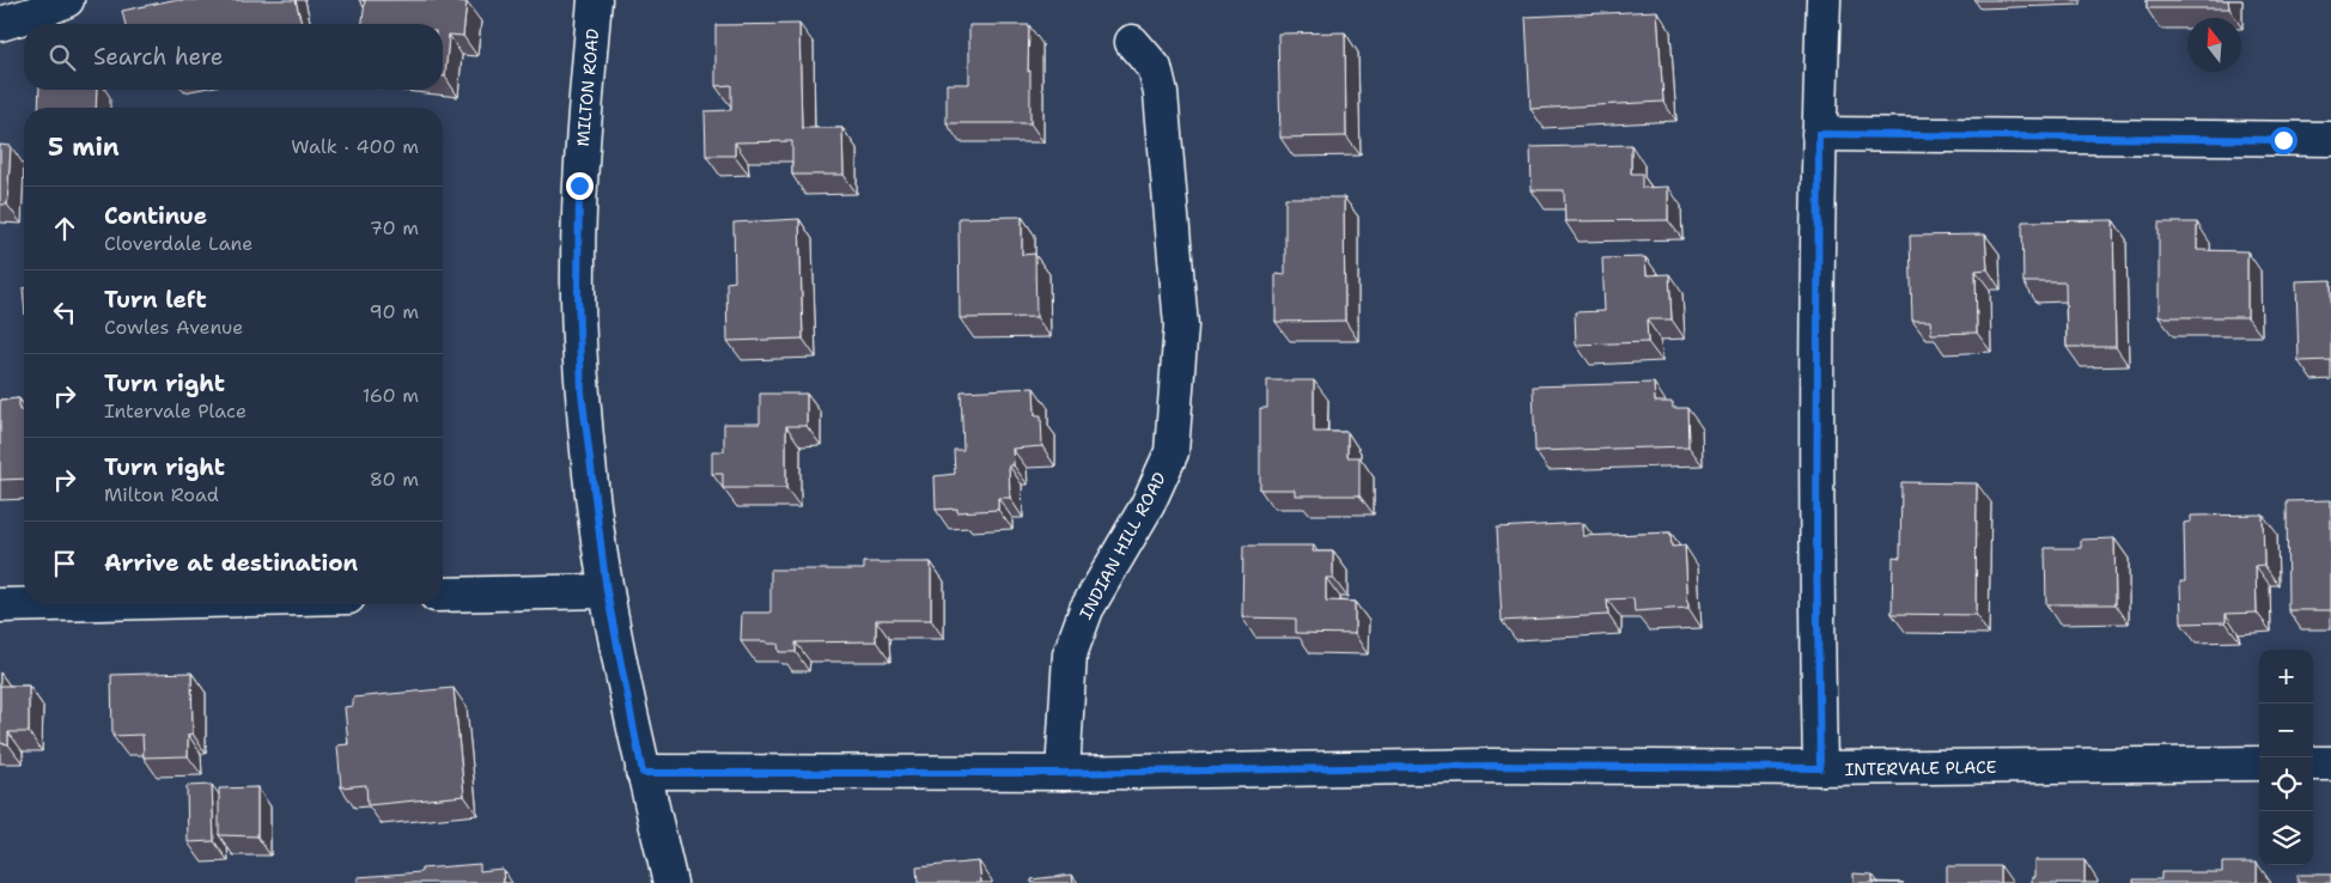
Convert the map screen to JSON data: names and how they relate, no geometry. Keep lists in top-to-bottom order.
{
  "streets": {
    "street": ["MILTON ROAD", "INDIAN HILL ROAD", "INTERVALE PLACE"]
  },
  "crossings": [
    ["MILTON ROAD", "INTERVALE PLACE"],
    ["INDIAN HILL ROAD", "INTERVALE PLACE"]
  ],
  "north": "top",
  "page": {
    "search": "Search here",
    "heading": ["5 min", "Walk · 400 m"],
    "list": [
      ["Continue", "Cloverdale Lane", "70 m"],
      ["Turn left", "Cowles Avenue", "90 m"],
      ["Turn right", "Intervale Place", "160 m"],
      ["Turn right", "Milton Road", "80 m"],
      "Arrive at destination"
    ],
    "map_buttons": ["+", "−"]
  }
}
